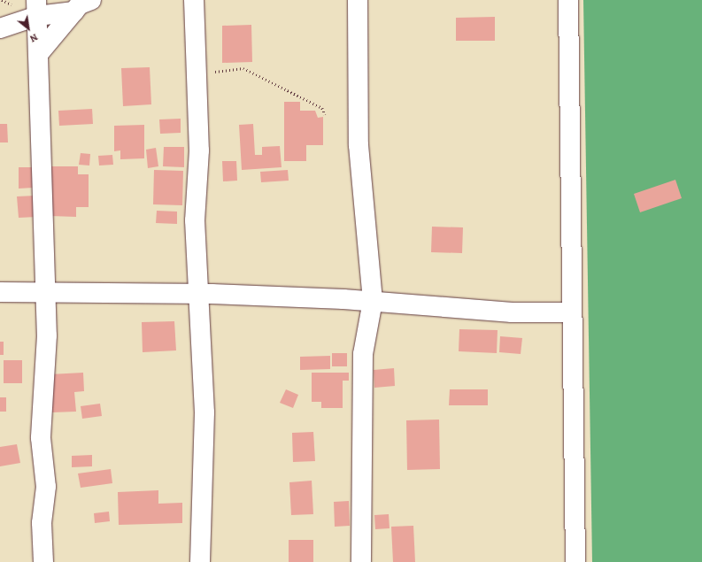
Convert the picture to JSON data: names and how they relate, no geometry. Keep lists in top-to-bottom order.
{
  "north": "bottom right"
}
